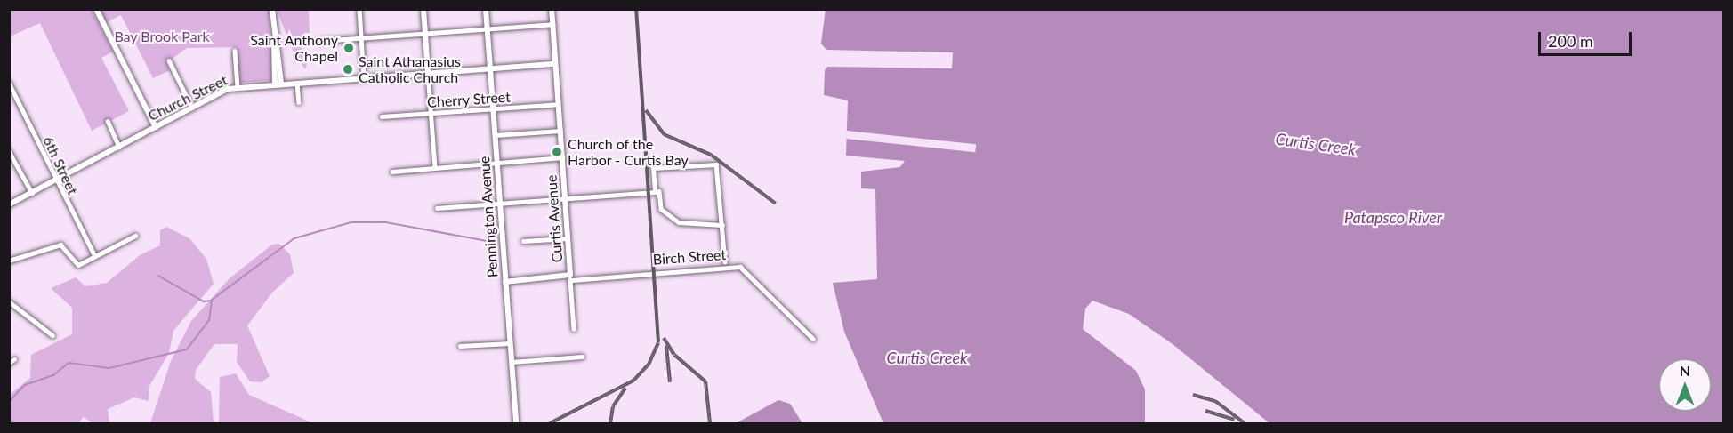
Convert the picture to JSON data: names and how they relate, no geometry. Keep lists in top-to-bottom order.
{
  "streets": {
    "main road": [
      "Church Street",
      "Pennington Avenue",
      "Curtis Avenue",
      "Birch Street"
    ],
    "street": ["Cherry Street", "6th Street"]
  },
  "crossings": [
    ["Church Street", "6th Street"],
    ["Church Street", "Pennington Avenue"],
    ["Church Street", "Curtis Avenue"],
    ["Cherry Street", "Pennington Avenue"],
    ["Cherry Street", "Curtis Avenue"],
    ["Pennington Avenue", "Birch Street"],
    ["Curtis Avenue", "Birch Street"]
  ],
  "water": ["Curtis Creek", "Patapsco River"],
  "parks": ["Bay Brook Park"],
  "places": ["Saint Anthony Chapel", "Saint Athanasius Catholic Church", "Church of the Harbor - Curtis Bay"],
  "scale_bar": "200 m",
  "north": "top"
}
